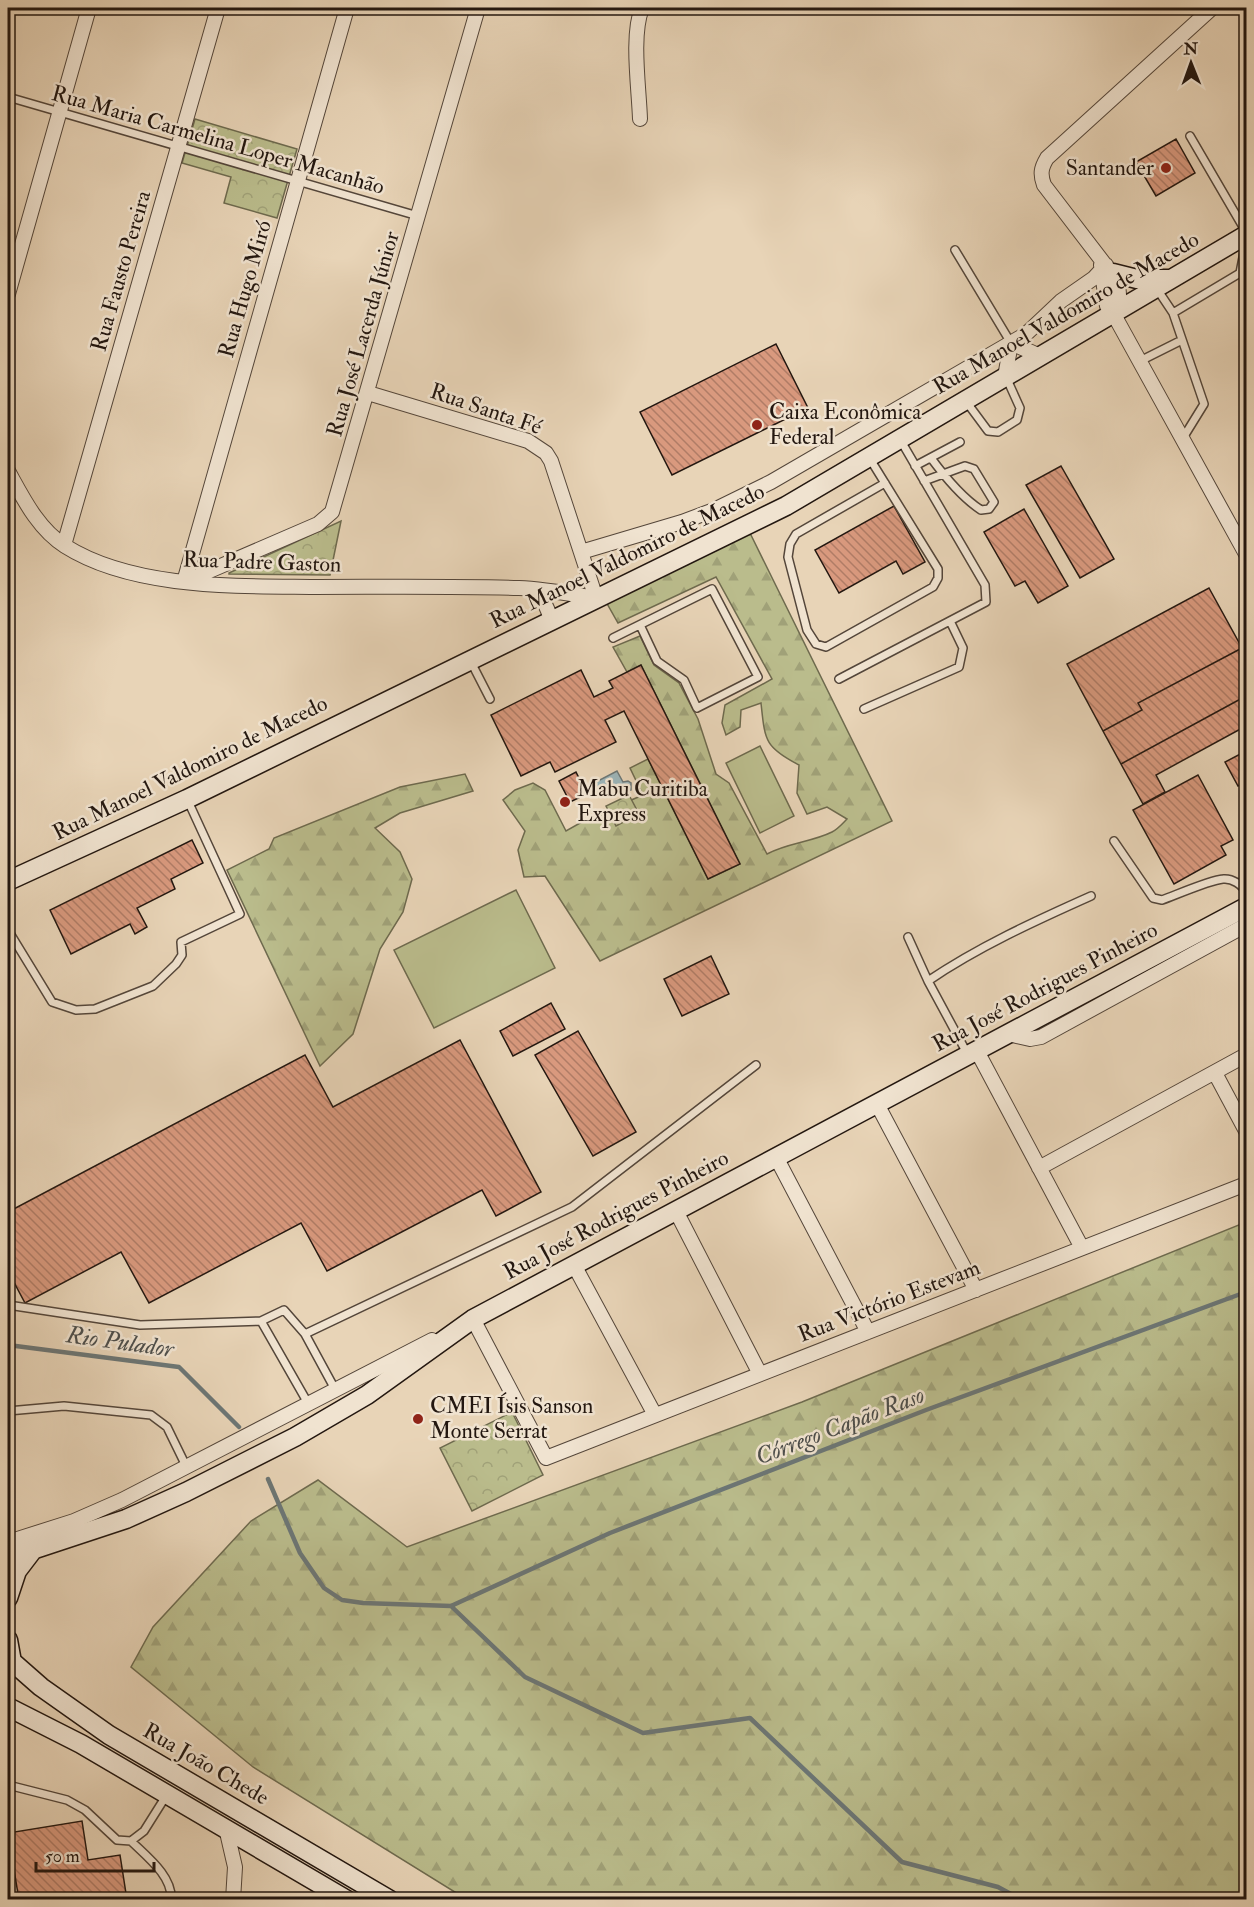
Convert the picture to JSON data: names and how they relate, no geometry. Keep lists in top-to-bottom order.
{
  "streets": {
    "main road": ["Rua Manoel Valdomiro de Macedo", "Rua José Rodrigues Pinheiro", "Rua João Chede"],
    "street": [
      "Rua Fausto Pereira",
      "Rua Hugo Miró",
      "Rua José Lacerda Júnior",
      "Rua Santa Fé",
      "Rua Padre Gaston",
      "Rua Victório Estevam"
    ],
    "lane": ["Rua Maria Carmelina Loper Macanhão"]
  },
  "crossings": [
    ["Rua Maria Carmelina Loper Macanhão", "Rua Fausto Pereira"],
    ["Rua Maria Carmelina Loper Macanhão", "Rua Hugo Miró"],
    ["Rua Maria Carmelina Loper Macanhão", "Rua José Lacerda Júnior"],
    ["Rua Fausto Pereira", "Rua Padre Gaston"],
    ["Rua Hugo Miró", "Rua José Lacerda Júnior"],
    ["Rua Hugo Miró", "Rua Padre Gaston"],
    ["Rua Manoel Valdomiro de Macedo", "Rua Santa Fé"],
    ["Rua Manoel Valdomiro de Macedo", "Rua Padre Gaston"],
    ["Rua José Lacerda Júnior", "Rua Santa Fé"],
    ["Rua José Lacerda Júnior", "Rua Padre Gaston"],
    ["Rua Santa Fé", "Rua Padre Gaston"],
    ["Rua José Rodrigues Pinheiro", "Rua Victório Estevam"]
  ],
  "water": ["Rio Pulador", "Córrego Capão Raso"],
  "places": [
    "Santander",
    "Caixa Econômica Federal",
    "Mabu Curitiba Express",
    "CMEI Ísis Sanson Monte Serrat"
  ],
  "scale_bar": "50 m",
  "north": "top"
}
